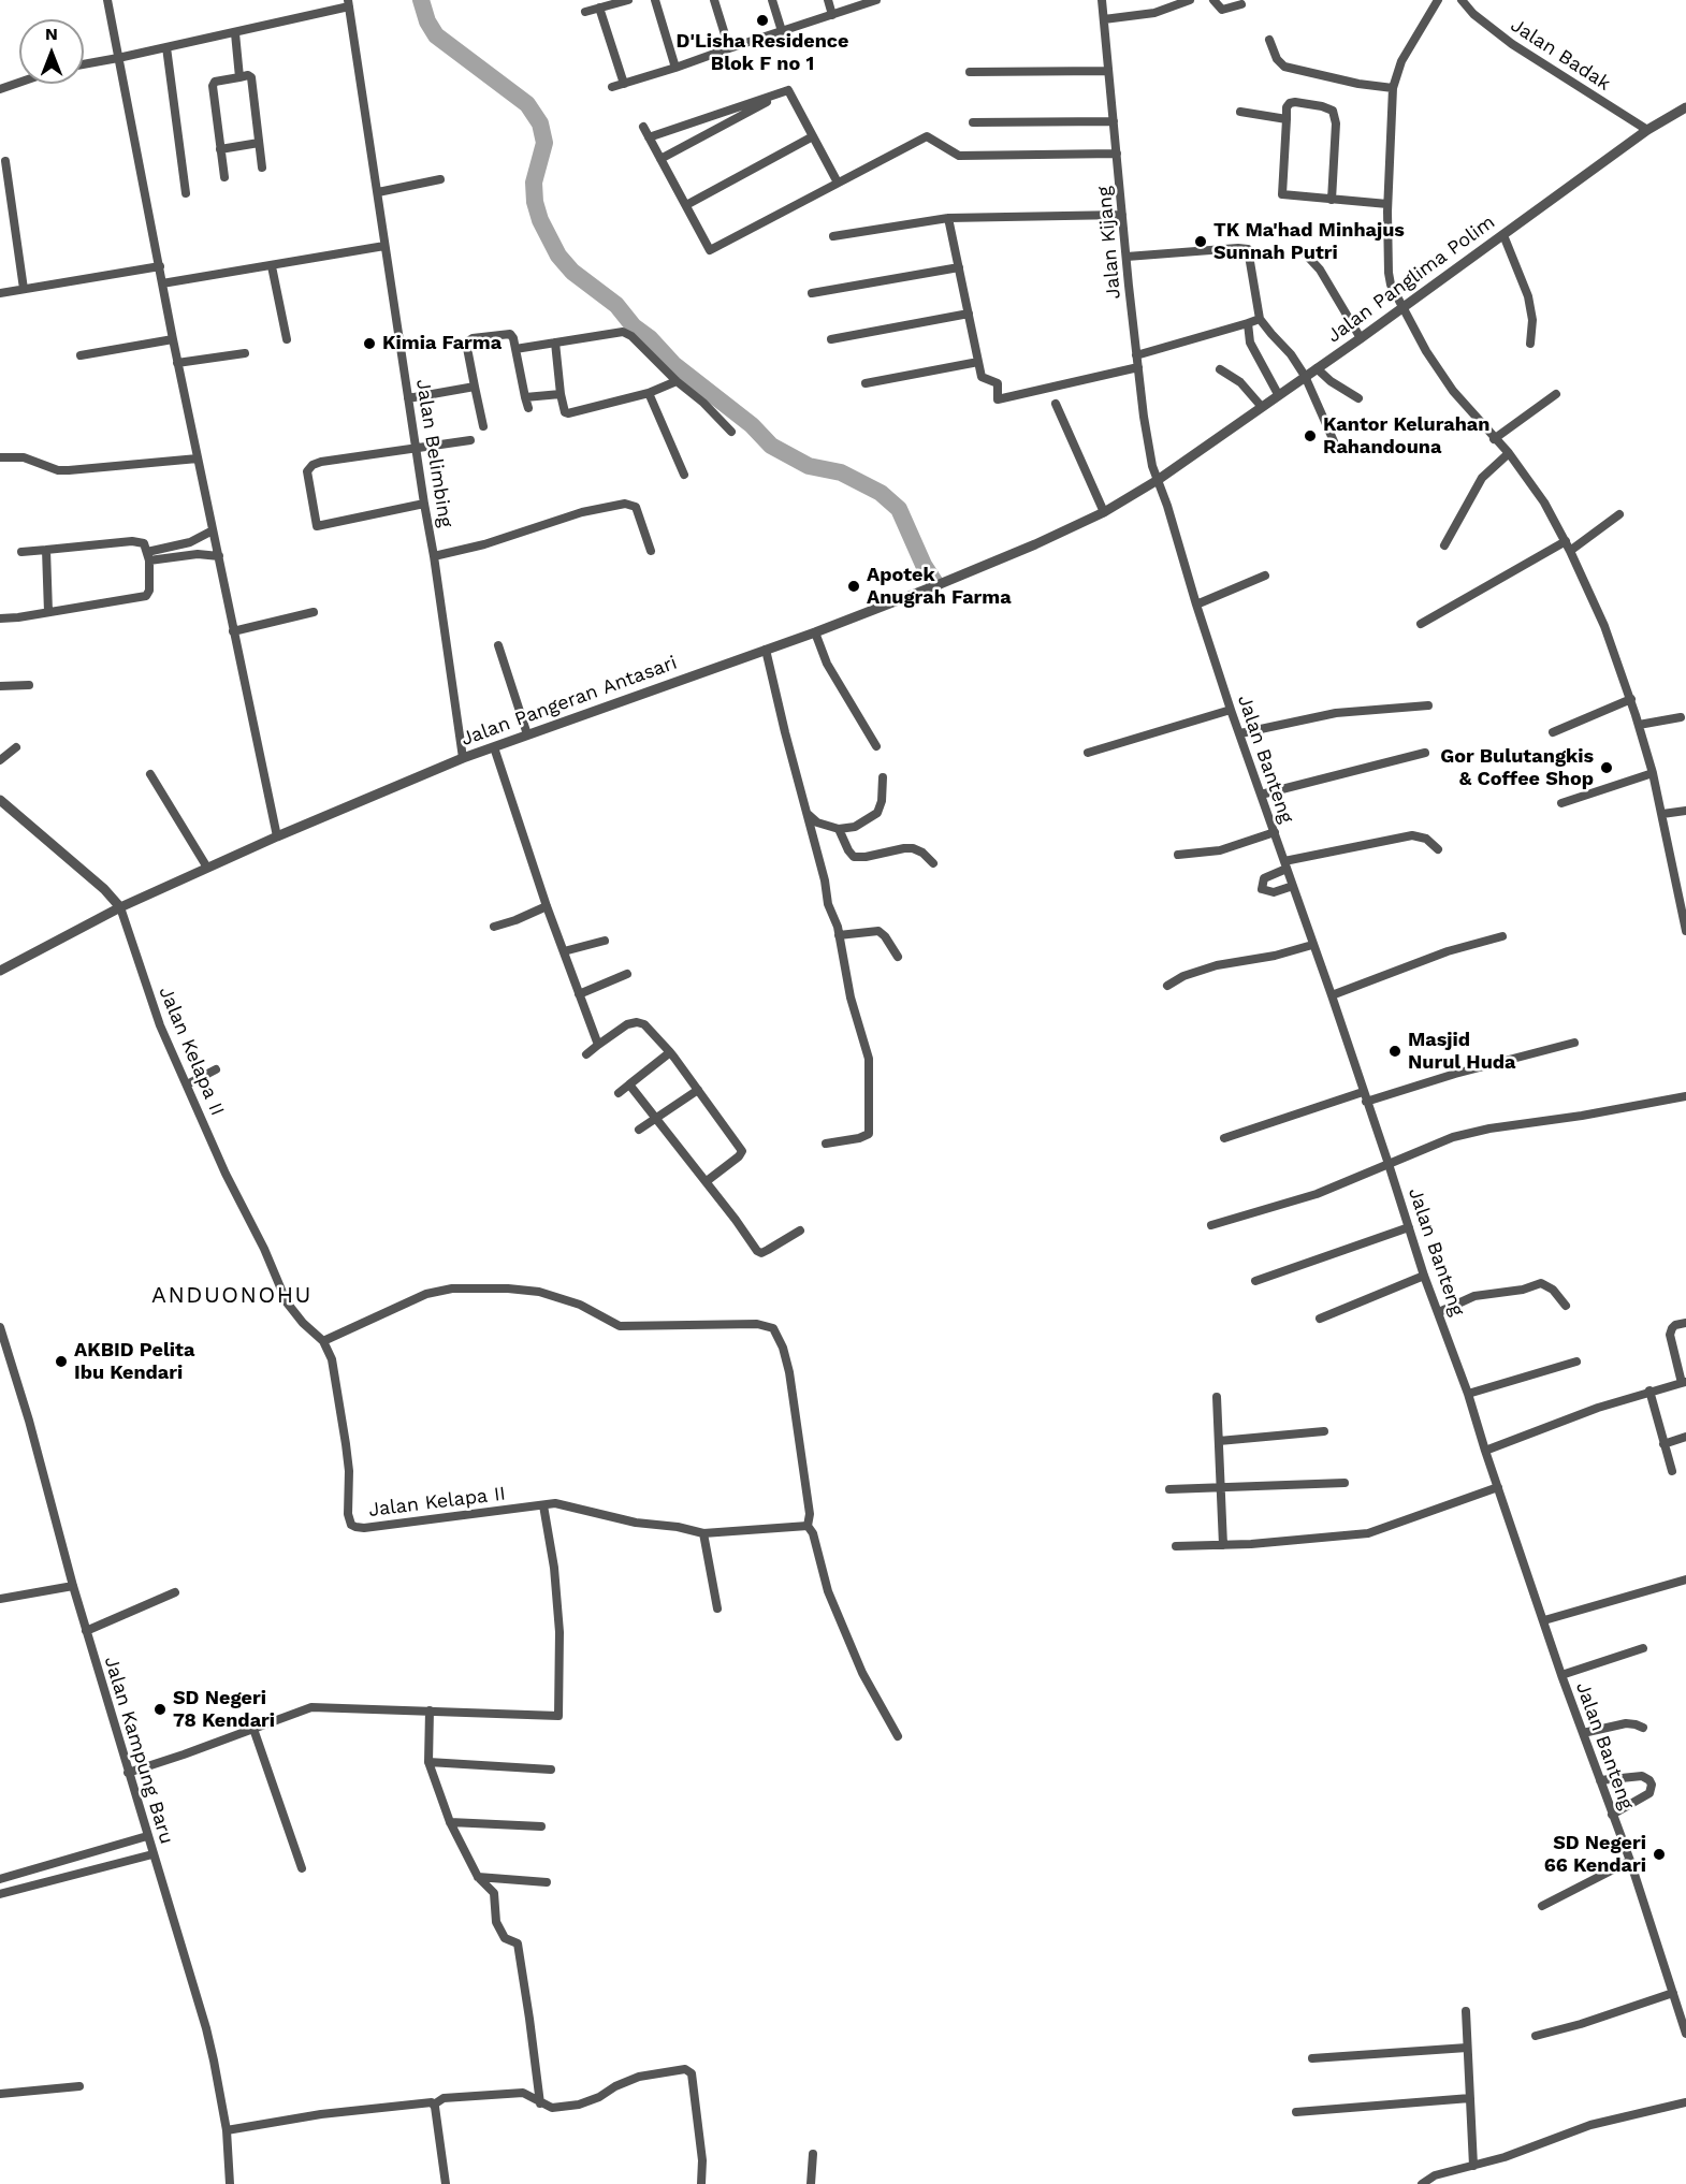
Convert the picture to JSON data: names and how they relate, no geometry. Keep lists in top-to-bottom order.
{
  "streets": {
    "street": [
      "Jalan Badak",
      "Jalan Kijang",
      "Jalan Panglima Polim",
      "Jalan Belimbing",
      "Jalan Pangeran Antasari",
      "Jalan Banteng",
      "Jalan Kelapa II",
      "Jalan Kampung Baru"
    ]
  },
  "crossings": [
    ["Jalan Badak", "Jalan Panglima Polim"],
    ["Jalan Kijang", "Jalan Panglima Polim"],
    ["Jalan Kijang", "Jalan Pangeran Antasari"],
    ["Jalan Kijang", "Jalan Banteng"],
    ["Jalan Panglima Polim", "Jalan Pangeran Antasari"],
    ["Jalan Panglima Polim", "Jalan Banteng"],
    ["Jalan Belimbing", "Jalan Pangeran Antasari"],
    ["Jalan Pangeran Antasari", "Jalan Banteng"],
    ["Jalan Pangeran Antasari", "Jalan Kelapa II"]
  ],
  "districts": ["ANDUONOHU"],
  "places": [
    "D'Lisha Residence Blok F no 1",
    "TK Ma'had Minhajus Sunnah Putri",
    "Kimia Farma",
    "Kantor Kelurahan Rahandouna",
    "Apotek Anugrah Farma",
    "Gor Bulutangkis & Coffee Shop",
    "Masjid Nurul Huda",
    "AKBID Pelita Ibu Kendari",
    "SD Negeri 78 Kendari",
    "SD Negeri 66 Kendari"
  ],
  "north": "top"
}
